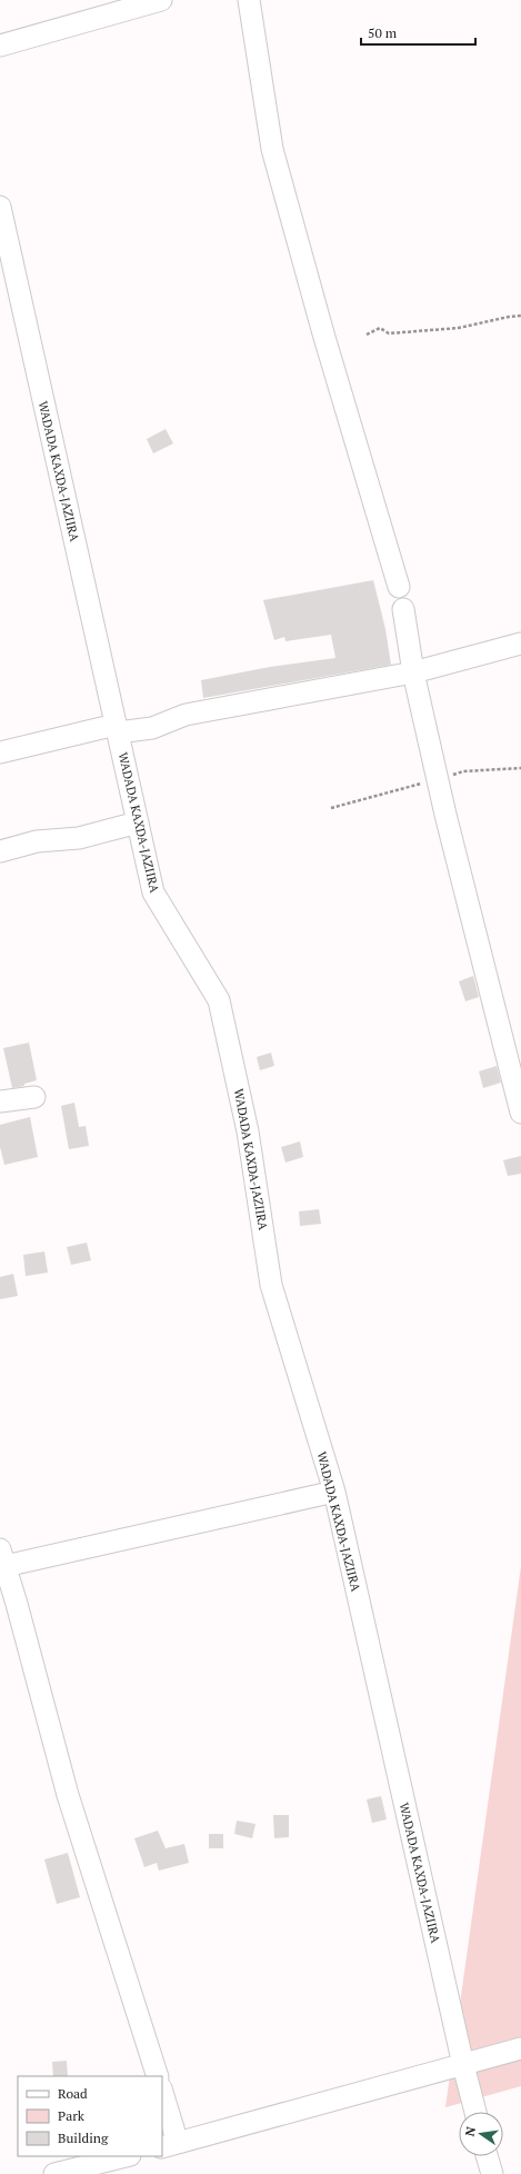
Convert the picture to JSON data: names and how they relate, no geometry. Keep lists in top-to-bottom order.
{
  "streets": {
    "street": ["WADADA KAXDA-JAZIIRA"]
  },
  "legend": ["Road", "Park", "Building"],
  "scale_bar": "50 m",
  "north": "left"
}
